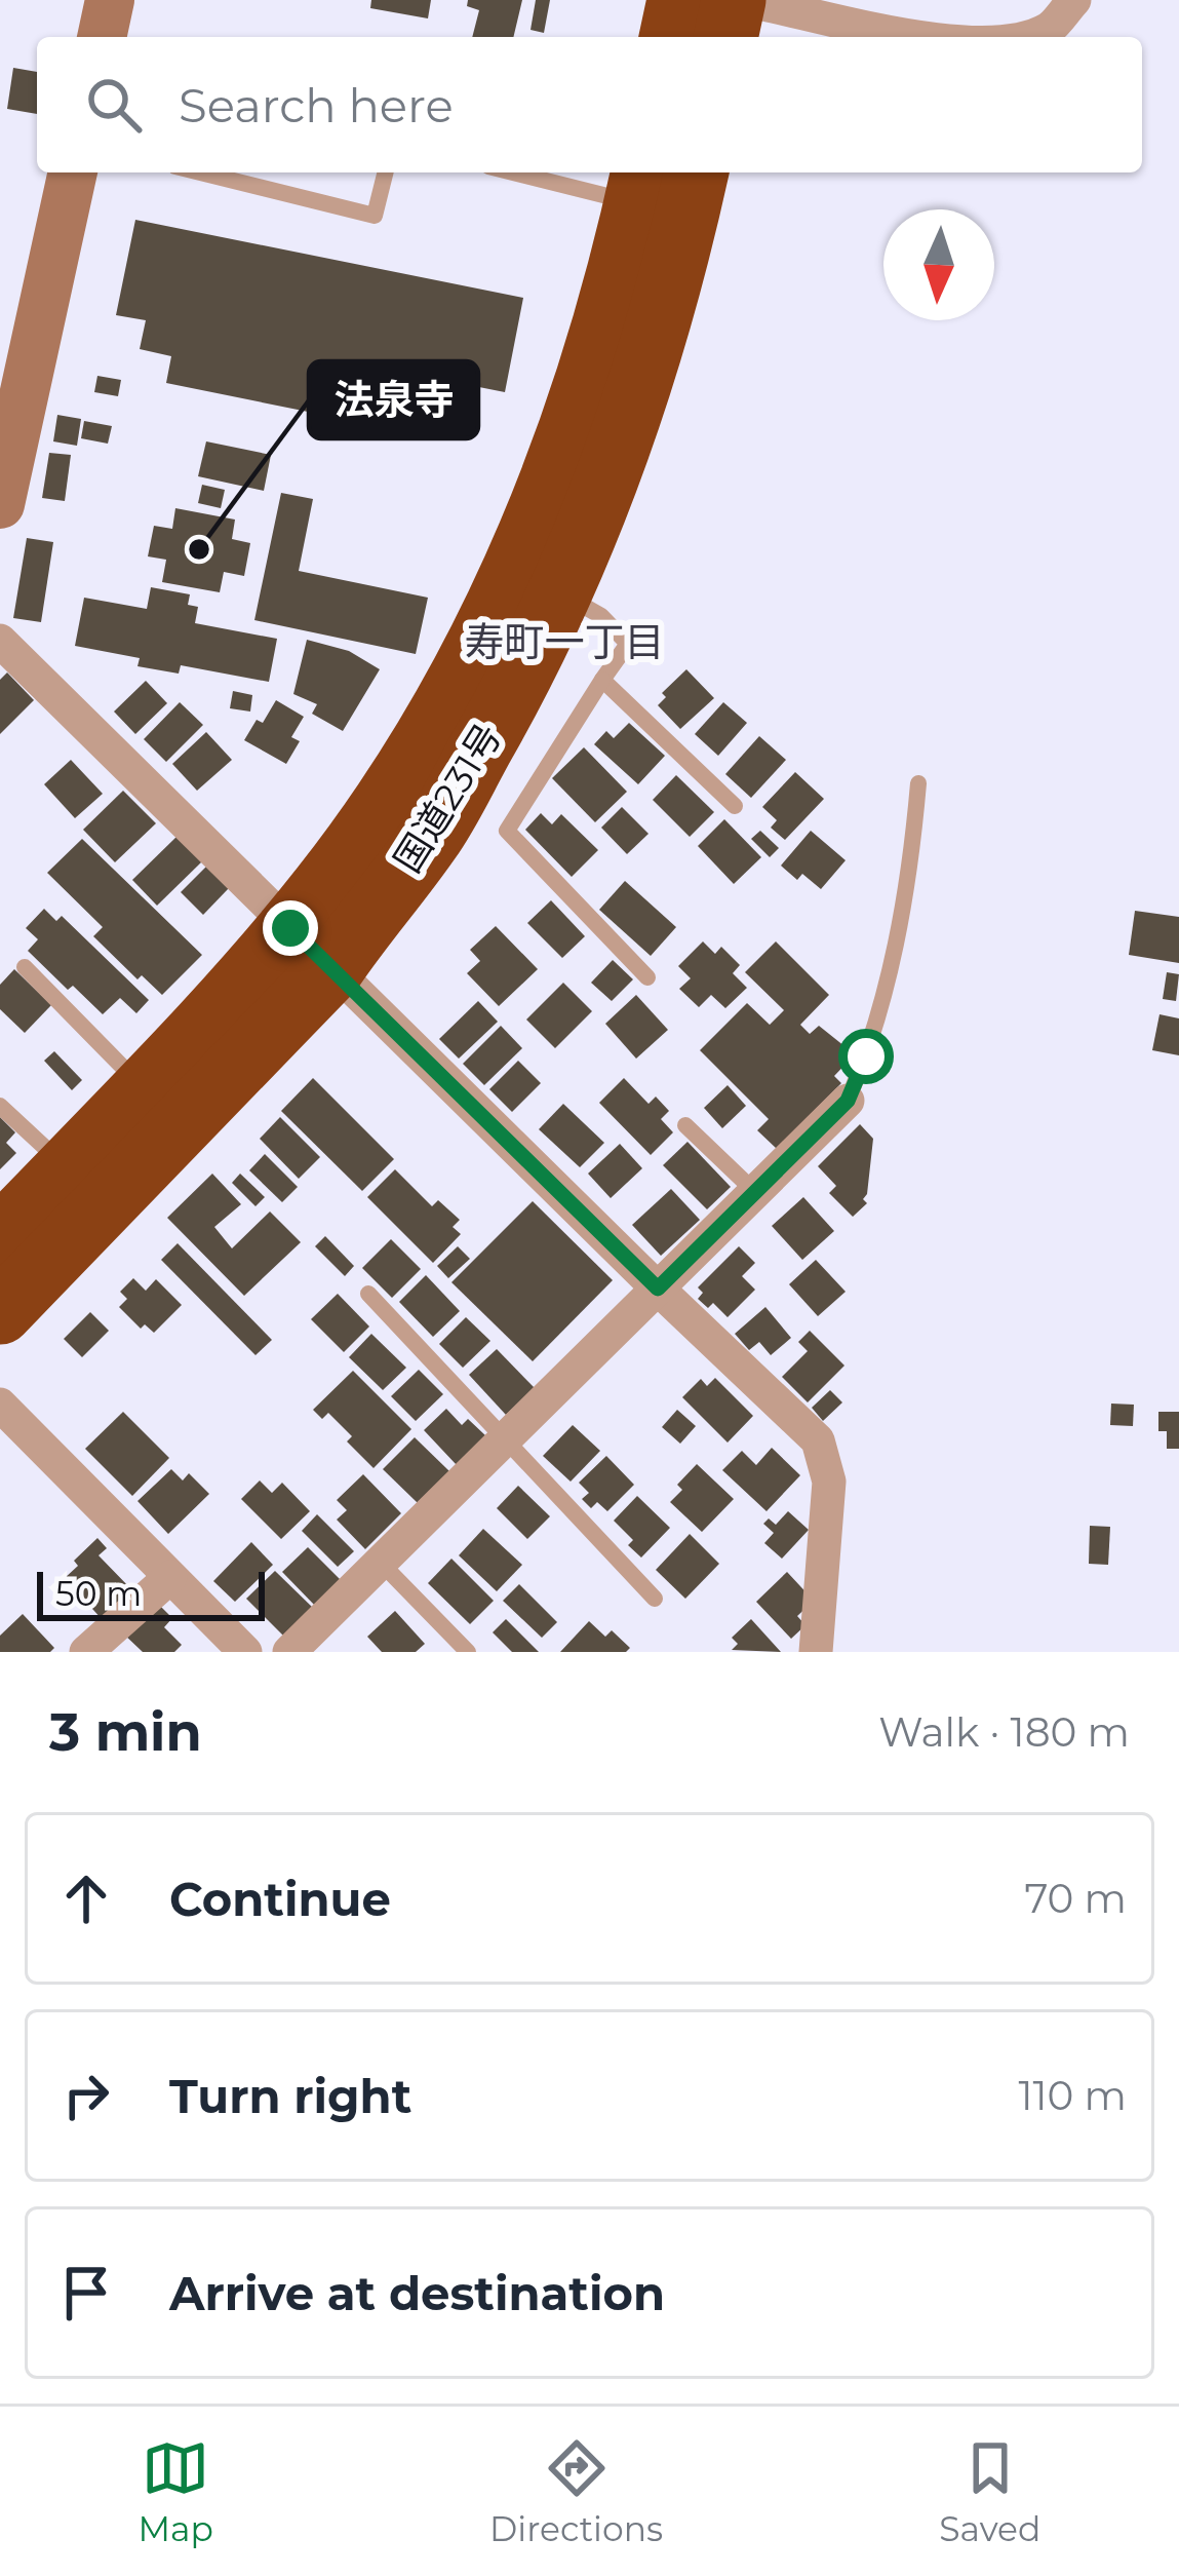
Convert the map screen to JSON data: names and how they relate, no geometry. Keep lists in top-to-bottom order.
{
  "streets": {
    "highway": ["国道231号"]
  },
  "districts": ["寿町一丁目"],
  "places": ["法泉寺"],
  "scale_bar": "50 m",
  "north": "bottom",
  "page": {
    "search": "Search here",
    "scale": "50 m",
    "heading": ["3 min", "Walk · 180 m"],
    "list": [
      ["Continue", "70 m"],
      ["Turn right", "110 m"],
      "Arrive at destination"
    ],
    "nav": ["Map", "Directions", "Saved"]
  }
}
